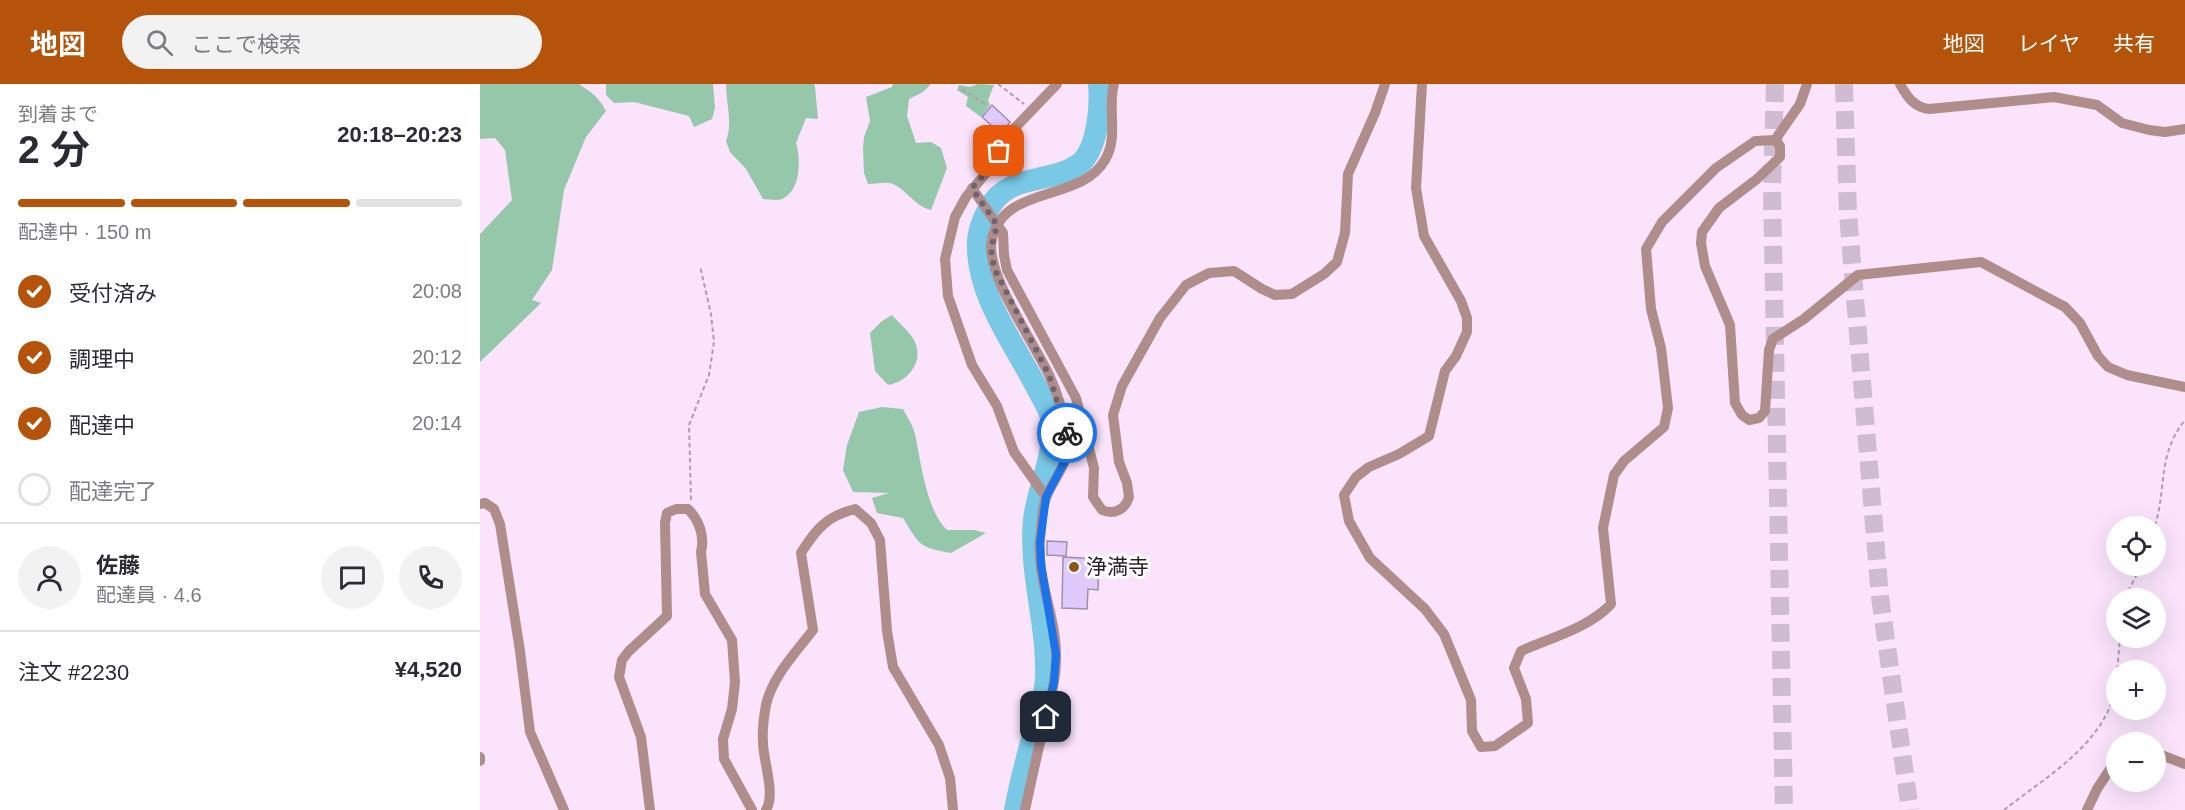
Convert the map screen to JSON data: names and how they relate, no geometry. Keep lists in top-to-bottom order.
{
  "places": ["浄満寺"],
  "page": {
    "header": "地図",
    "search": "ここで検索",
    "nav": ["地図", "レイヤ", "共有"],
    "heading": ["2 分", "到着まで", "20:18–20:23"],
    "panel": [
      "佐藤",
      "配達員 · 4.6",
      "注文 #2230",
      "¥4,520"
    ],
    "bar": "配達中 · 150 m",
    "list": [
      ["受付済み", "20:08"],
      ["調理中", "20:12"],
      ["配達中", "20:14"],
      "配達完了"
    ],
    "map_buttons": ["+", "−"]
  }
}
